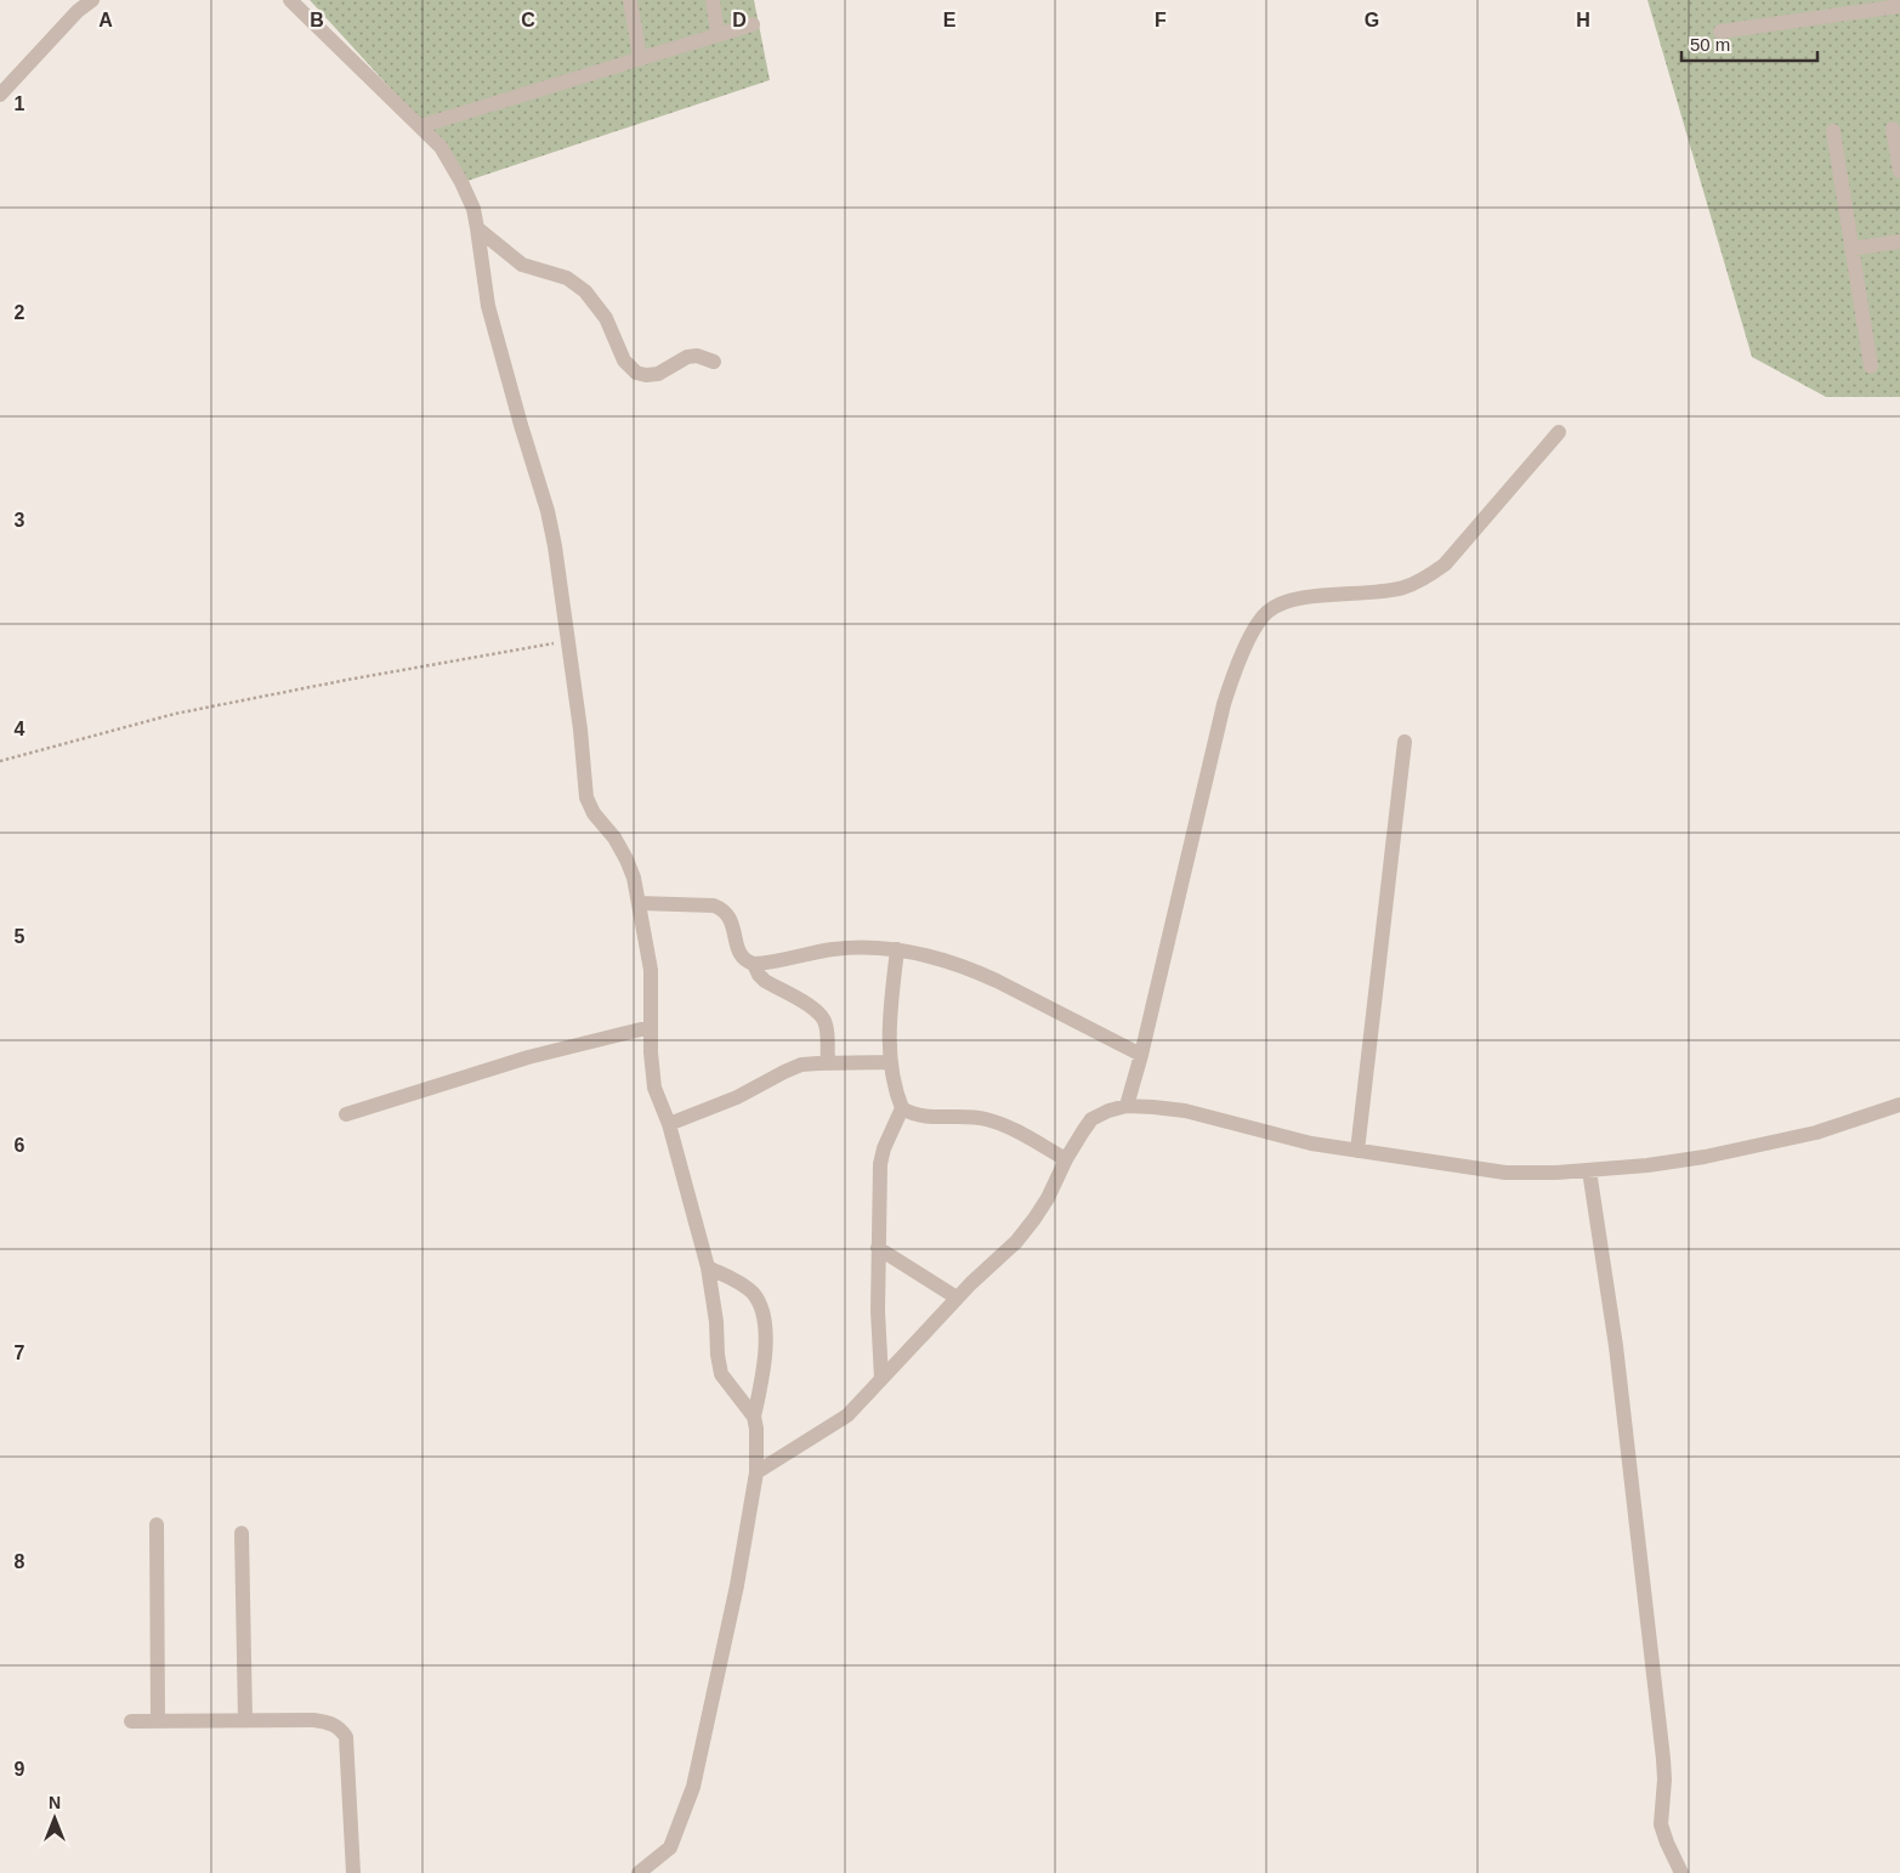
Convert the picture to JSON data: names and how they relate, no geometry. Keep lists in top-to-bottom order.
{
  "scale_bar": "50 m",
  "north": "top",
  "grid": {
    "columns": [
      "A",
      "B",
      "C",
      "D",
      "E",
      "F",
      "G",
      "H"
    ],
    "rows": [
      "1",
      "2",
      "3",
      "4",
      "5",
      "6",
      "7",
      "8",
      "9"
    ]
  }
}
